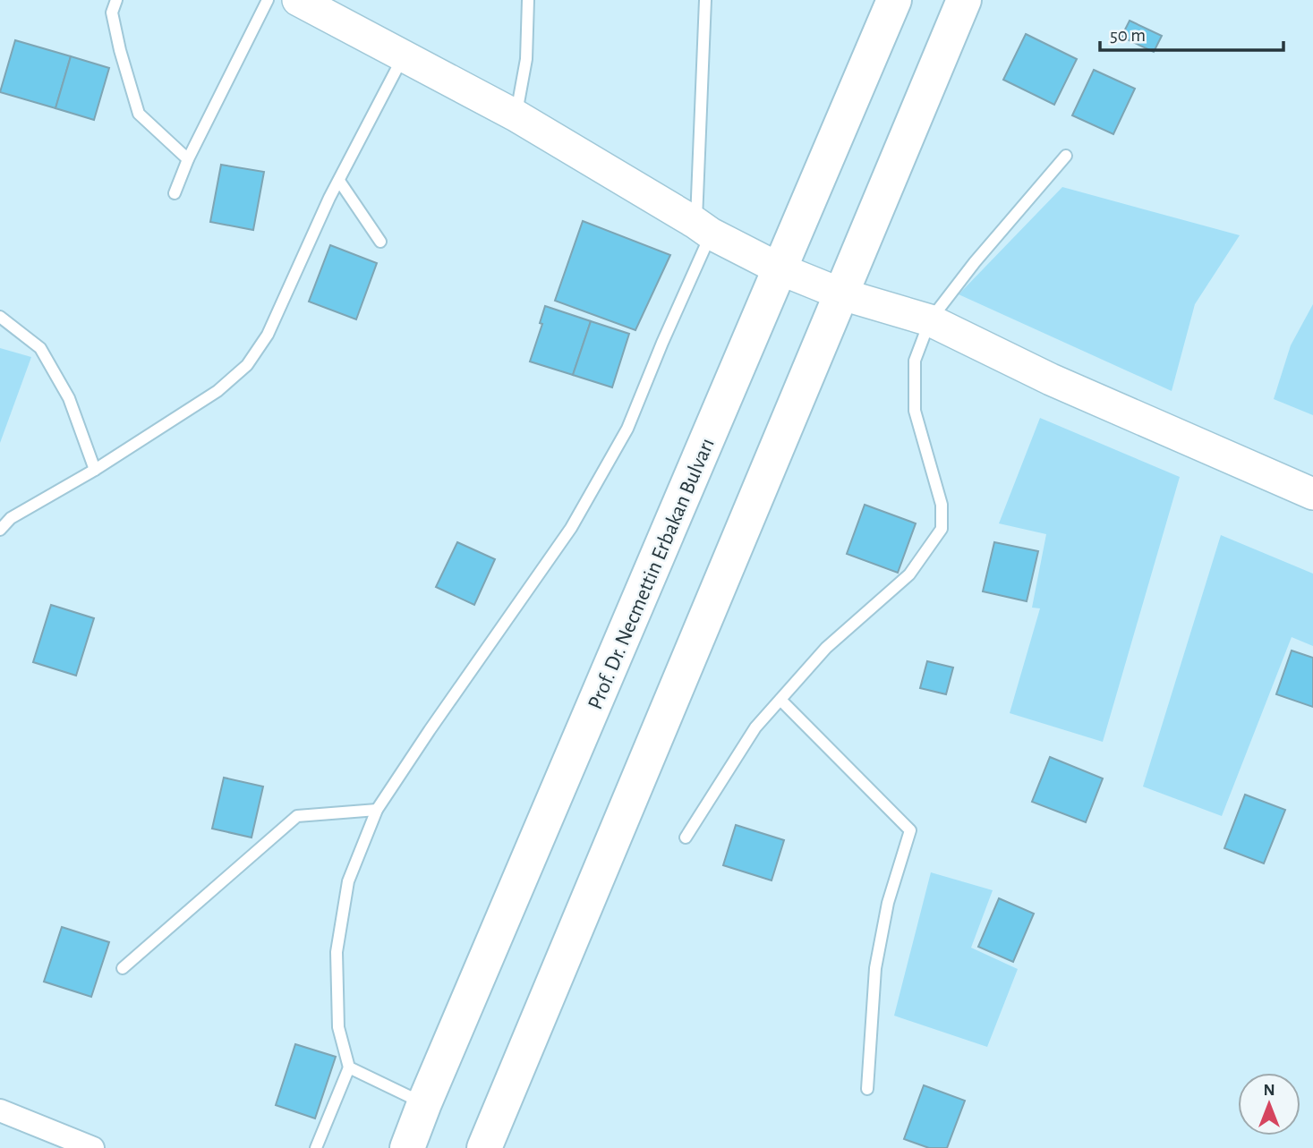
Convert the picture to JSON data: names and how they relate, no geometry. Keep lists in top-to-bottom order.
{
  "streets": {
    "main road": ["Prof. Dr. Necmettin Erbakan Bulvarı"]
  },
  "scale_bar": "50 m",
  "north": "top"
}
